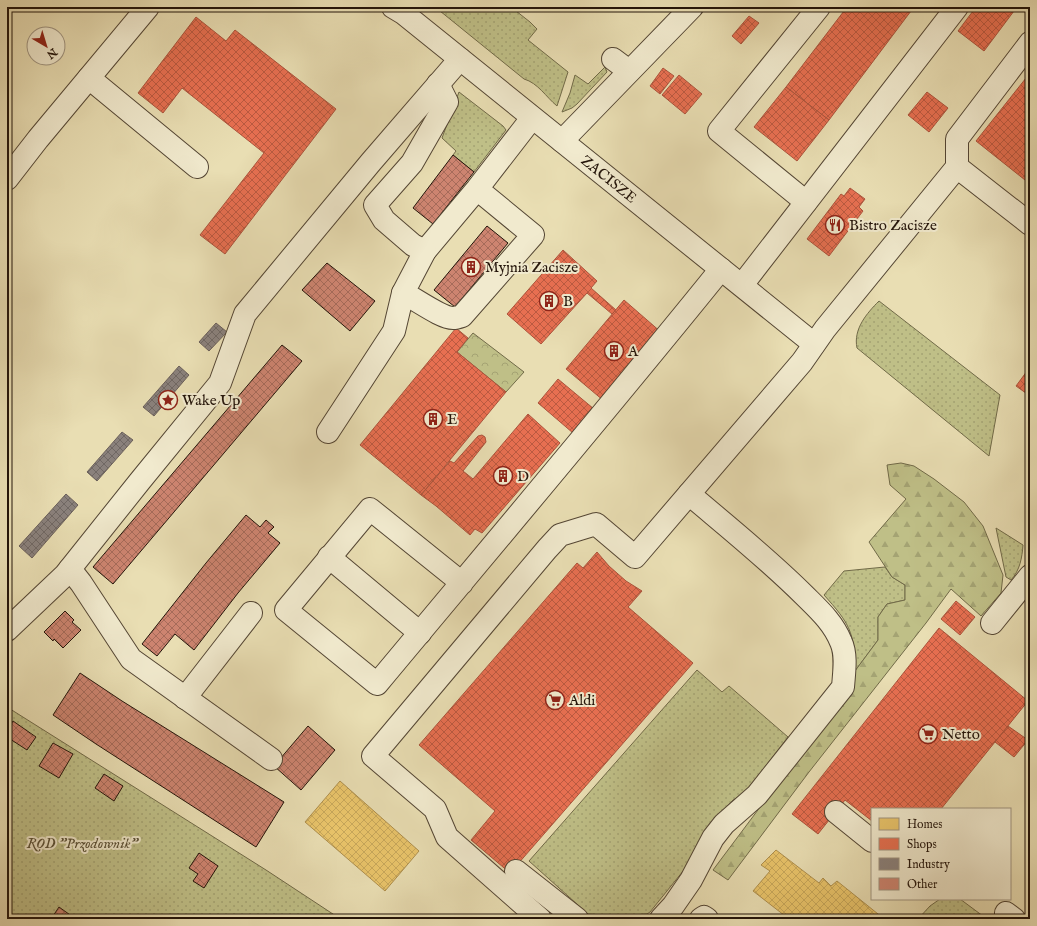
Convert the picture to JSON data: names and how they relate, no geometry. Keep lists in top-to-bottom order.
{
  "streets": {
    "street": ["ZACISZE"]
  },
  "parks": ["ROD \"Przodownik\""],
  "places": {
    "restaurant": ["Bistro Zacisze"],
    "building": [
      "Myjnia Zacisze",
      "B",
      "A",
      "E",
      "D"
    ],
    "place": ["Wake Up"],
    "supermarket": ["Aldi", "Netto"]
  },
  "legend": [
    "Homes",
    "Shops",
    "Industry",
    "Other"
  ],
  "north": "bottom right"
}
